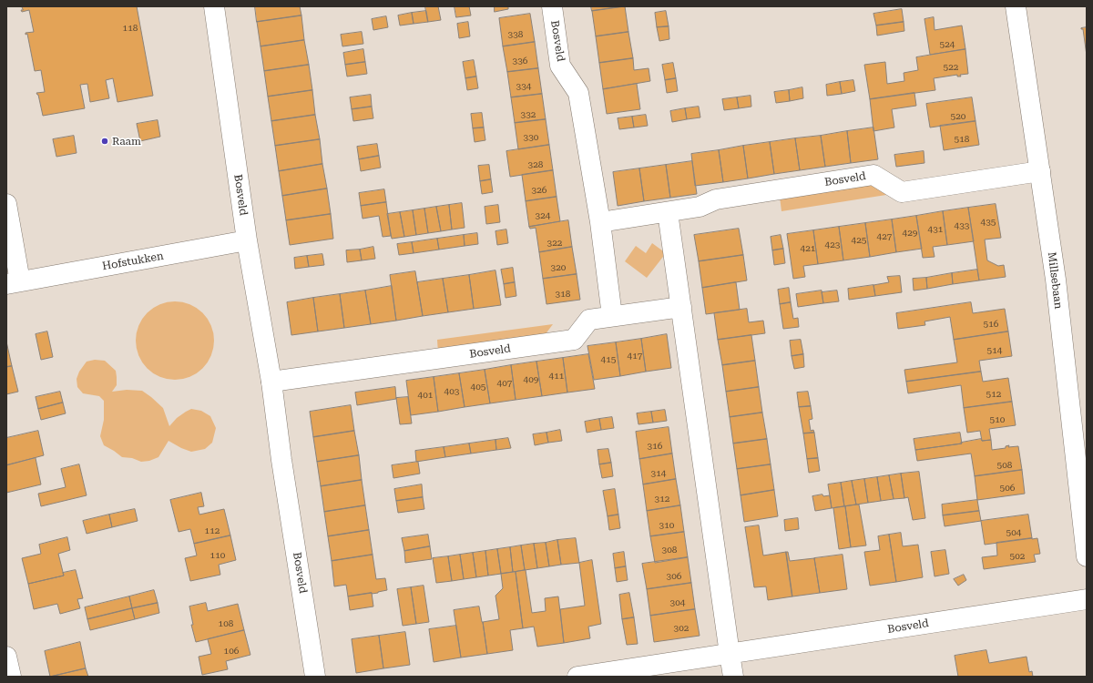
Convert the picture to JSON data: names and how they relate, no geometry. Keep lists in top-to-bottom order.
{
  "streets": {
    "street": ["Bosveld", "Hofstukken", "Millsebaan"]
  },
  "crossings": [
    ["Bosveld", "Hofstukken"],
    ["Bosveld", "Millsebaan"]
  ],
  "places": ["Raam"],
  "house_numbers": [
    "118",
    "338",
    "524",
    "336",
    "522",
    "334",
    "332",
    "520",
    "330",
    "518",
    "328",
    "326",
    "324",
    "435",
    "433",
    "431",
    "429",
    "427",
    "425",
    "322",
    "423",
    "421",
    "320",
    "318",
    "516",
    "514",
    "417",
    "415",
    "411",
    "409",
    "407",
    "405",
    "403",
    "512",
    "401",
    "510",
    "316",
    "508",
    "314",
    "506",
    "312",
    "310",
    "112",
    "504",
    "308",
    "110",
    "502",
    "306",
    "304",
    "108",
    "302",
    "106"
  ]
}
